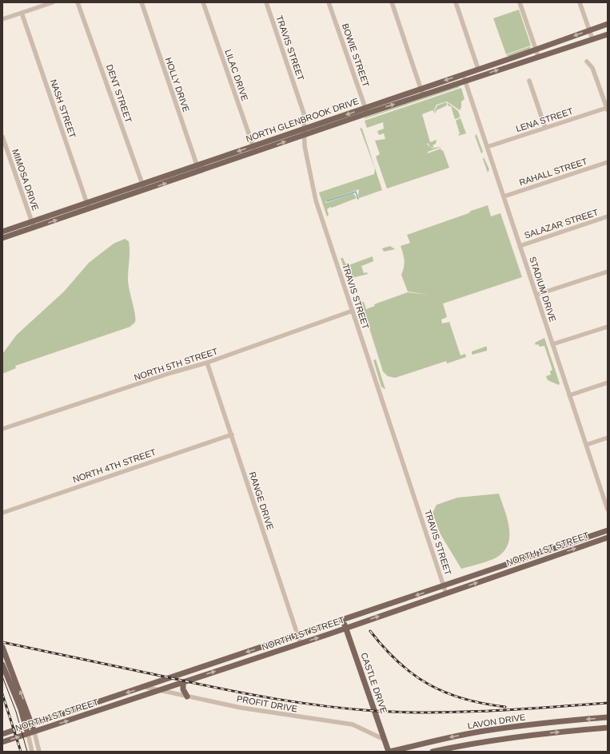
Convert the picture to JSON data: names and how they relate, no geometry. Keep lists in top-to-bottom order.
{
  "streets": {
    "main road": [
      "NORTH GLENBROOK DRIVE",
      "NORTH 1ST STREET",
      "CASTLE DRIVE",
      "LAVON DRIVE"
    ],
    "street": [
      "TRAVIS STREET",
      "BOWIE STREET",
      "LILAC DRIVE",
      "HOLLY DRIVE",
      "DENT STREET",
      "NASH STREET",
      "LENA STREET",
      "RAHALL STREET",
      "MIMOSA DRIVE",
      "SALAZAR STREET",
      "STADIUM DRIVE",
      "NORTH 5TH STREET",
      "NORTH 4TH STREET",
      "RANGE DRIVE",
      "PROFIT DRIVE"
    ]
  },
  "crossings": [
    ["TRAVIS STREET", "NORTH GLENBROOK DRIVE"],
    ["TRAVIS STREET", "NORTH 5TH STREET"],
    ["TRAVIS STREET", "NORTH 1ST STREET"],
    ["BOWIE STREET", "NORTH GLENBROOK DRIVE"],
    ["LILAC DRIVE", "NORTH GLENBROOK DRIVE"],
    ["HOLLY DRIVE", "NORTH GLENBROOK DRIVE"],
    ["DENT STREET", "NORTH GLENBROOK DRIVE"],
    ["NASH STREET", "NORTH GLENBROOK DRIVE"],
    ["NORTH GLENBROOK DRIVE", "MIMOSA DRIVE"],
    ["NORTH GLENBROOK DRIVE", "STADIUM DRIVE"],
    ["LENA STREET", "STADIUM DRIVE"],
    ["RAHALL STREET", "STADIUM DRIVE"],
    ["SALAZAR STREET", "STADIUM DRIVE"],
    ["NORTH 5TH STREET", "RANGE DRIVE"],
    ["NORTH 4TH STREET", "RANGE DRIVE"],
    ["RANGE DRIVE", "NORTH 1ST STREET"],
    ["NORTH 1ST STREET", "CASTLE DRIVE"],
    ["NORTH 1ST STREET", "PROFIT DRIVE"],
    ["CASTLE DRIVE", "PROFIT DRIVE"],
    ["CASTLE DRIVE", "LAVON DRIVE"]
  ]
}
